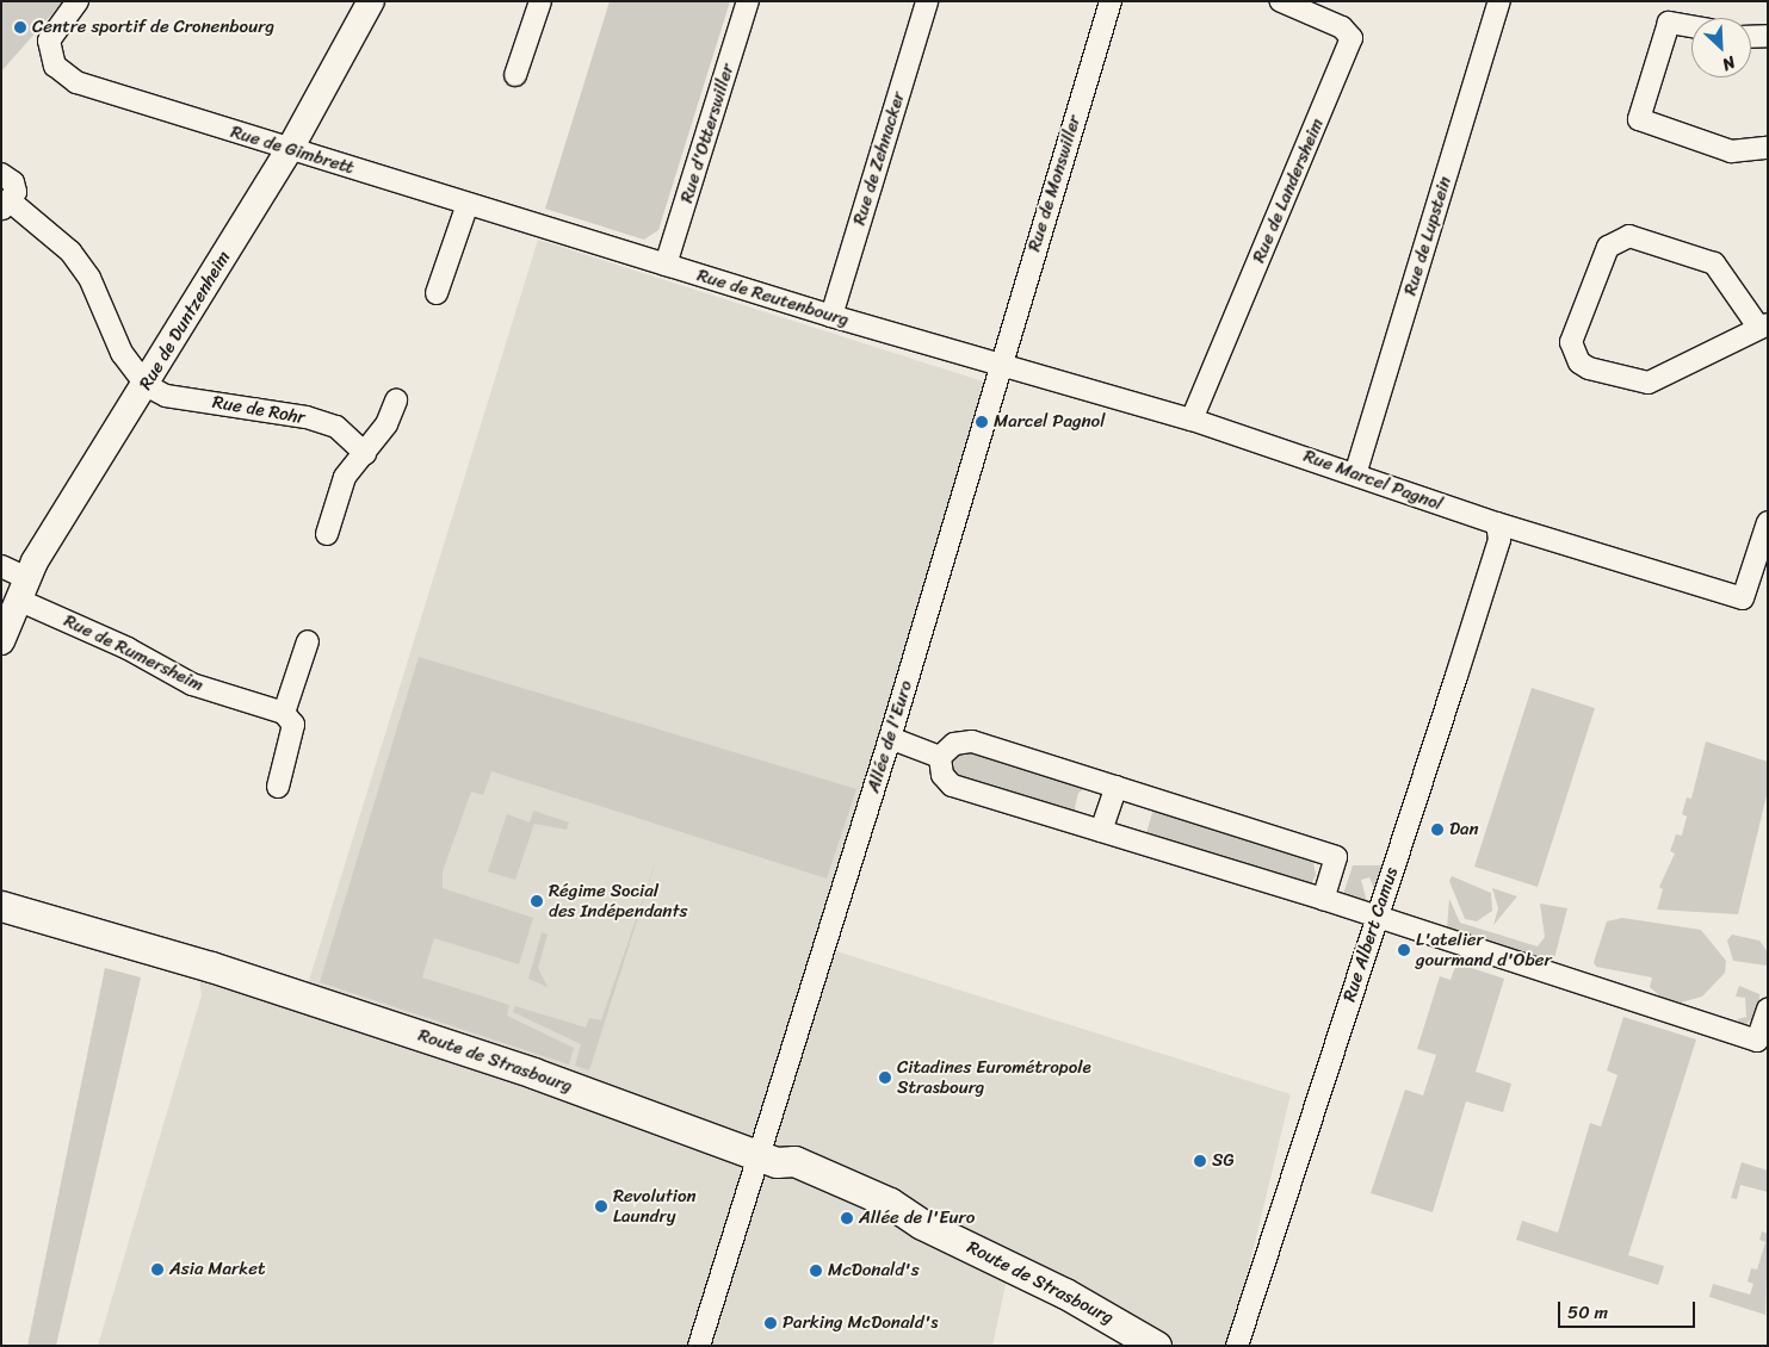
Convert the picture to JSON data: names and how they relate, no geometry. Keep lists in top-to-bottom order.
{
  "streets": {
    "main road": ["Route de Strasbourg"],
    "street": [
      "Rue d'Otterswiller",
      "Rue de Gimbrett",
      "Rue de Zehnacker",
      "Rue de Monswiller",
      "Rue de Landersheim",
      "Rue de Lupstein",
      "Rue de Reutenbourg",
      "Rue de Duntzenheim",
      "Rue de Rohr",
      "Rue Marcel Pagnol",
      "Rue de Rumersheim",
      "Allée de l'Euro",
      "Rue Albert Camus"
    ]
  },
  "crossings": [
    ["Rue d'Otterswiller", "Rue de Reutenbourg"],
    ["Rue de Gimbrett", "Rue de Reutenbourg"],
    ["Rue de Gimbrett", "Rue de Duntzenheim"],
    ["Rue de Zehnacker", "Rue de Reutenbourg"],
    ["Rue de Monswiller", "Rue de Reutenbourg"],
    ["Rue de Monswiller", "Rue Marcel Pagnol"],
    ["Rue de Monswiller", "Allée de l'Euro"],
    ["Rue de Landersheim", "Rue Marcel Pagnol"],
    ["Rue de Lupstein", "Rue Marcel Pagnol"],
    ["Rue de Reutenbourg", "Rue Marcel Pagnol"],
    ["Rue de Reutenbourg", "Allée de l'Euro"],
    ["Rue de Duntzenheim", "Rue de Rohr"],
    ["Rue de Duntzenheim", "Rue de Rumersheim"],
    ["Rue Marcel Pagnol", "Allée de l'Euro"],
    ["Rue Marcel Pagnol", "Rue Albert Camus"],
    ["Allée de l'Euro", "Route de Strasbourg"]
  ],
  "places": [
    "Centre sportif de Cronenbourg",
    "Marcel Pagnol",
    "Dan",
    "Régime Social des Indépendants",
    "L'atelier gourmand d'Ober",
    "Citadines Eurométropole Strasbourg",
    "SG",
    "Revolution Laundry",
    "Allée de l'Euro",
    "Asia Market",
    "McDonald's",
    "Parking McDonald's"
  ],
  "scale_bar": "50 m",
  "north": "bottom right"
}
